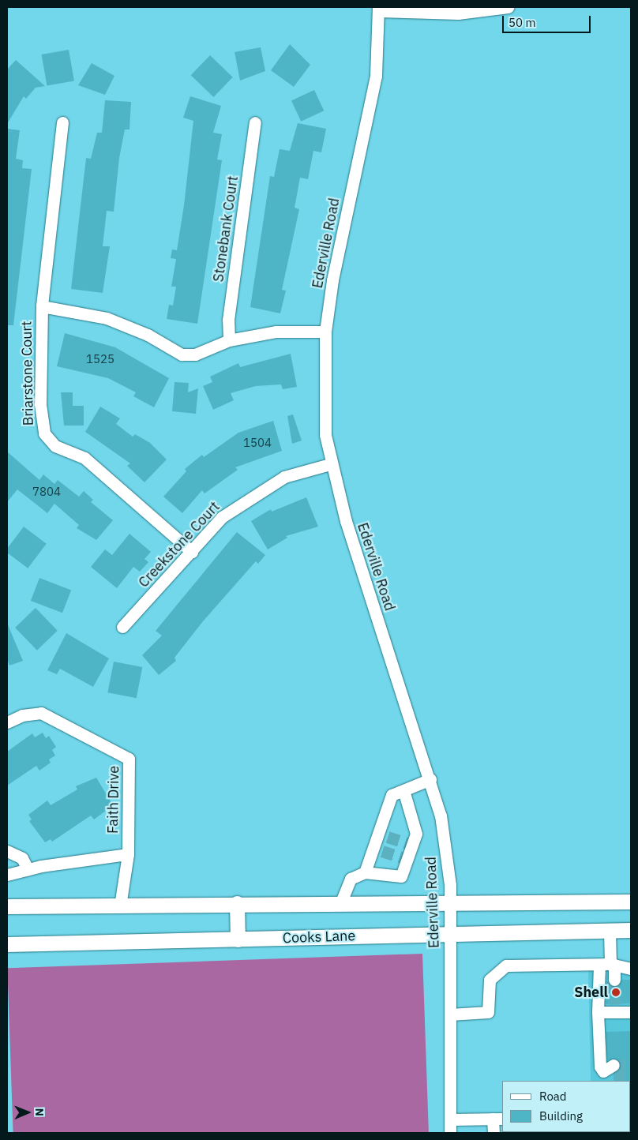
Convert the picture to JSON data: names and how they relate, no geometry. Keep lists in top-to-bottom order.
{
  "streets": {
    "main road": ["Cooks Lane"],
    "street": [
      "Stonebank Court",
      "Ederville Road",
      "Briarstone Court",
      "Creekstone Court",
      "Faith Drive"
    ]
  },
  "crossings": [
    ["Ederville Road", "Creekstone Court"],
    ["Ederville Road", "Cooks Lane"],
    ["Briarstone Court", "Creekstone Court"]
  ],
  "places": ["Shell"],
  "house_numbers": ["1525", "1504", "7804"],
  "legend": ["Road", "Building"],
  "scale_bar": "50 m",
  "north": "right"
}
